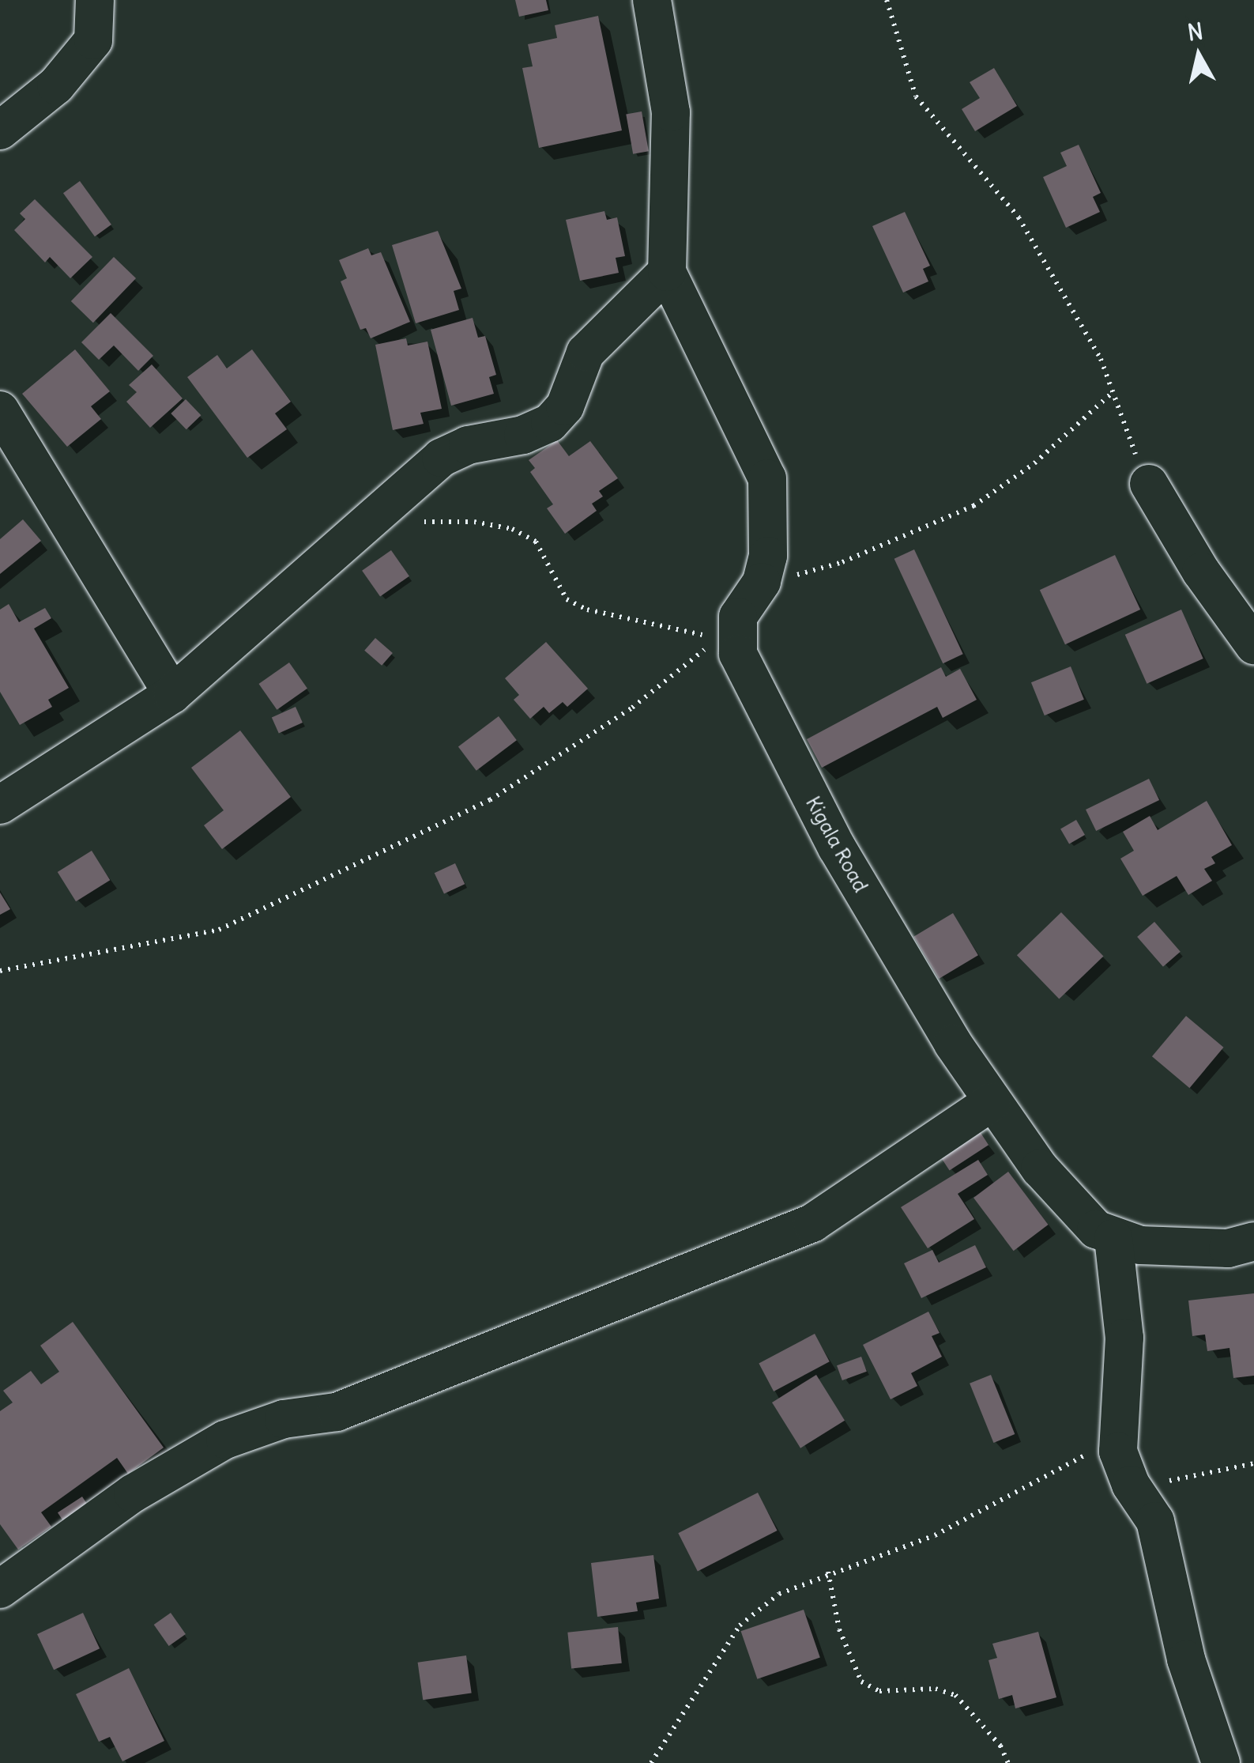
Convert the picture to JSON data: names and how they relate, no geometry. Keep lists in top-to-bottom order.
{
  "streets": {
    "street": ["Kigala Road"]
  },
  "north": "top"
}
